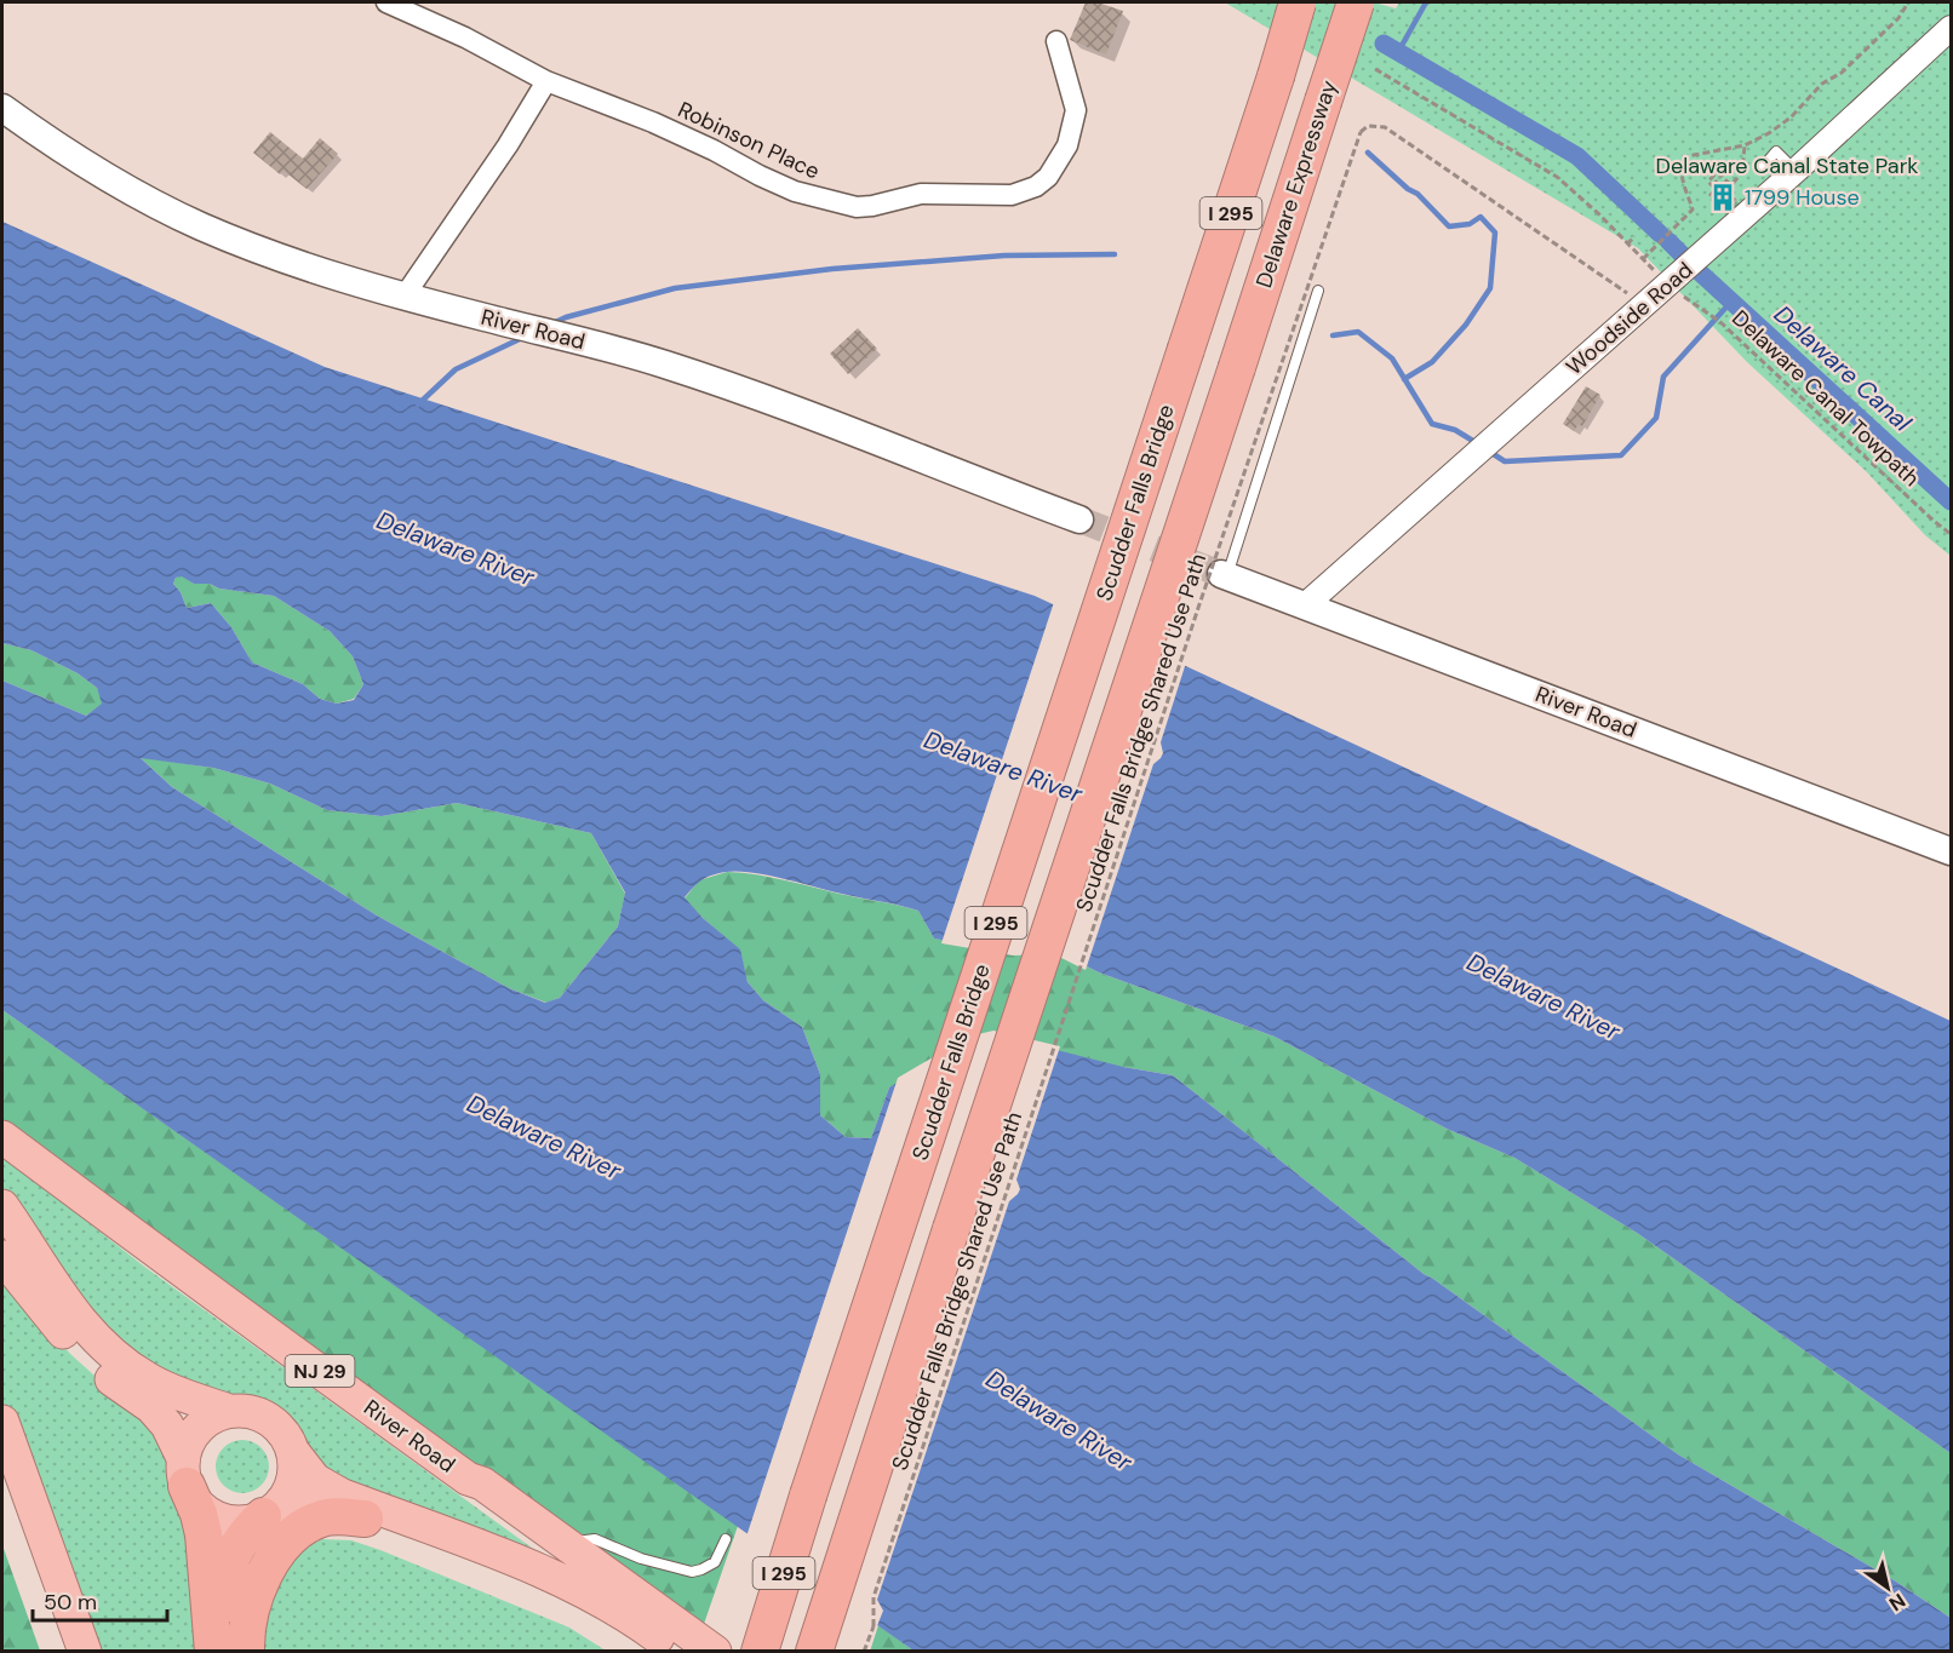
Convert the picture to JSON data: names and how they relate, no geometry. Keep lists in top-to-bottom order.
{
  "streets": {
    "highway": [
      "Delaware Expressway",
      "I 295",
      "River Road",
      "Scudder Falls Bridge",
      "NJ 29"
    ],
    "street": ["Robinson Place", "Woodside Road"],
    "path": ["Delaware Canal Towpath", "Scudder Falls Bridge Shared Use Path"]
  },
  "crossings": [
    ["Woodside Road", "River Road"],
    ["Woodside Road", "Delaware Canal Towpath"]
  ],
  "water": ["Delaware Canal", "Delaware River"],
  "parks": ["Delaware Canal State Park"],
  "places": {
    "building": ["1799 House"]
  },
  "scale_bar": "50 m",
  "north": "bottom right"
}
